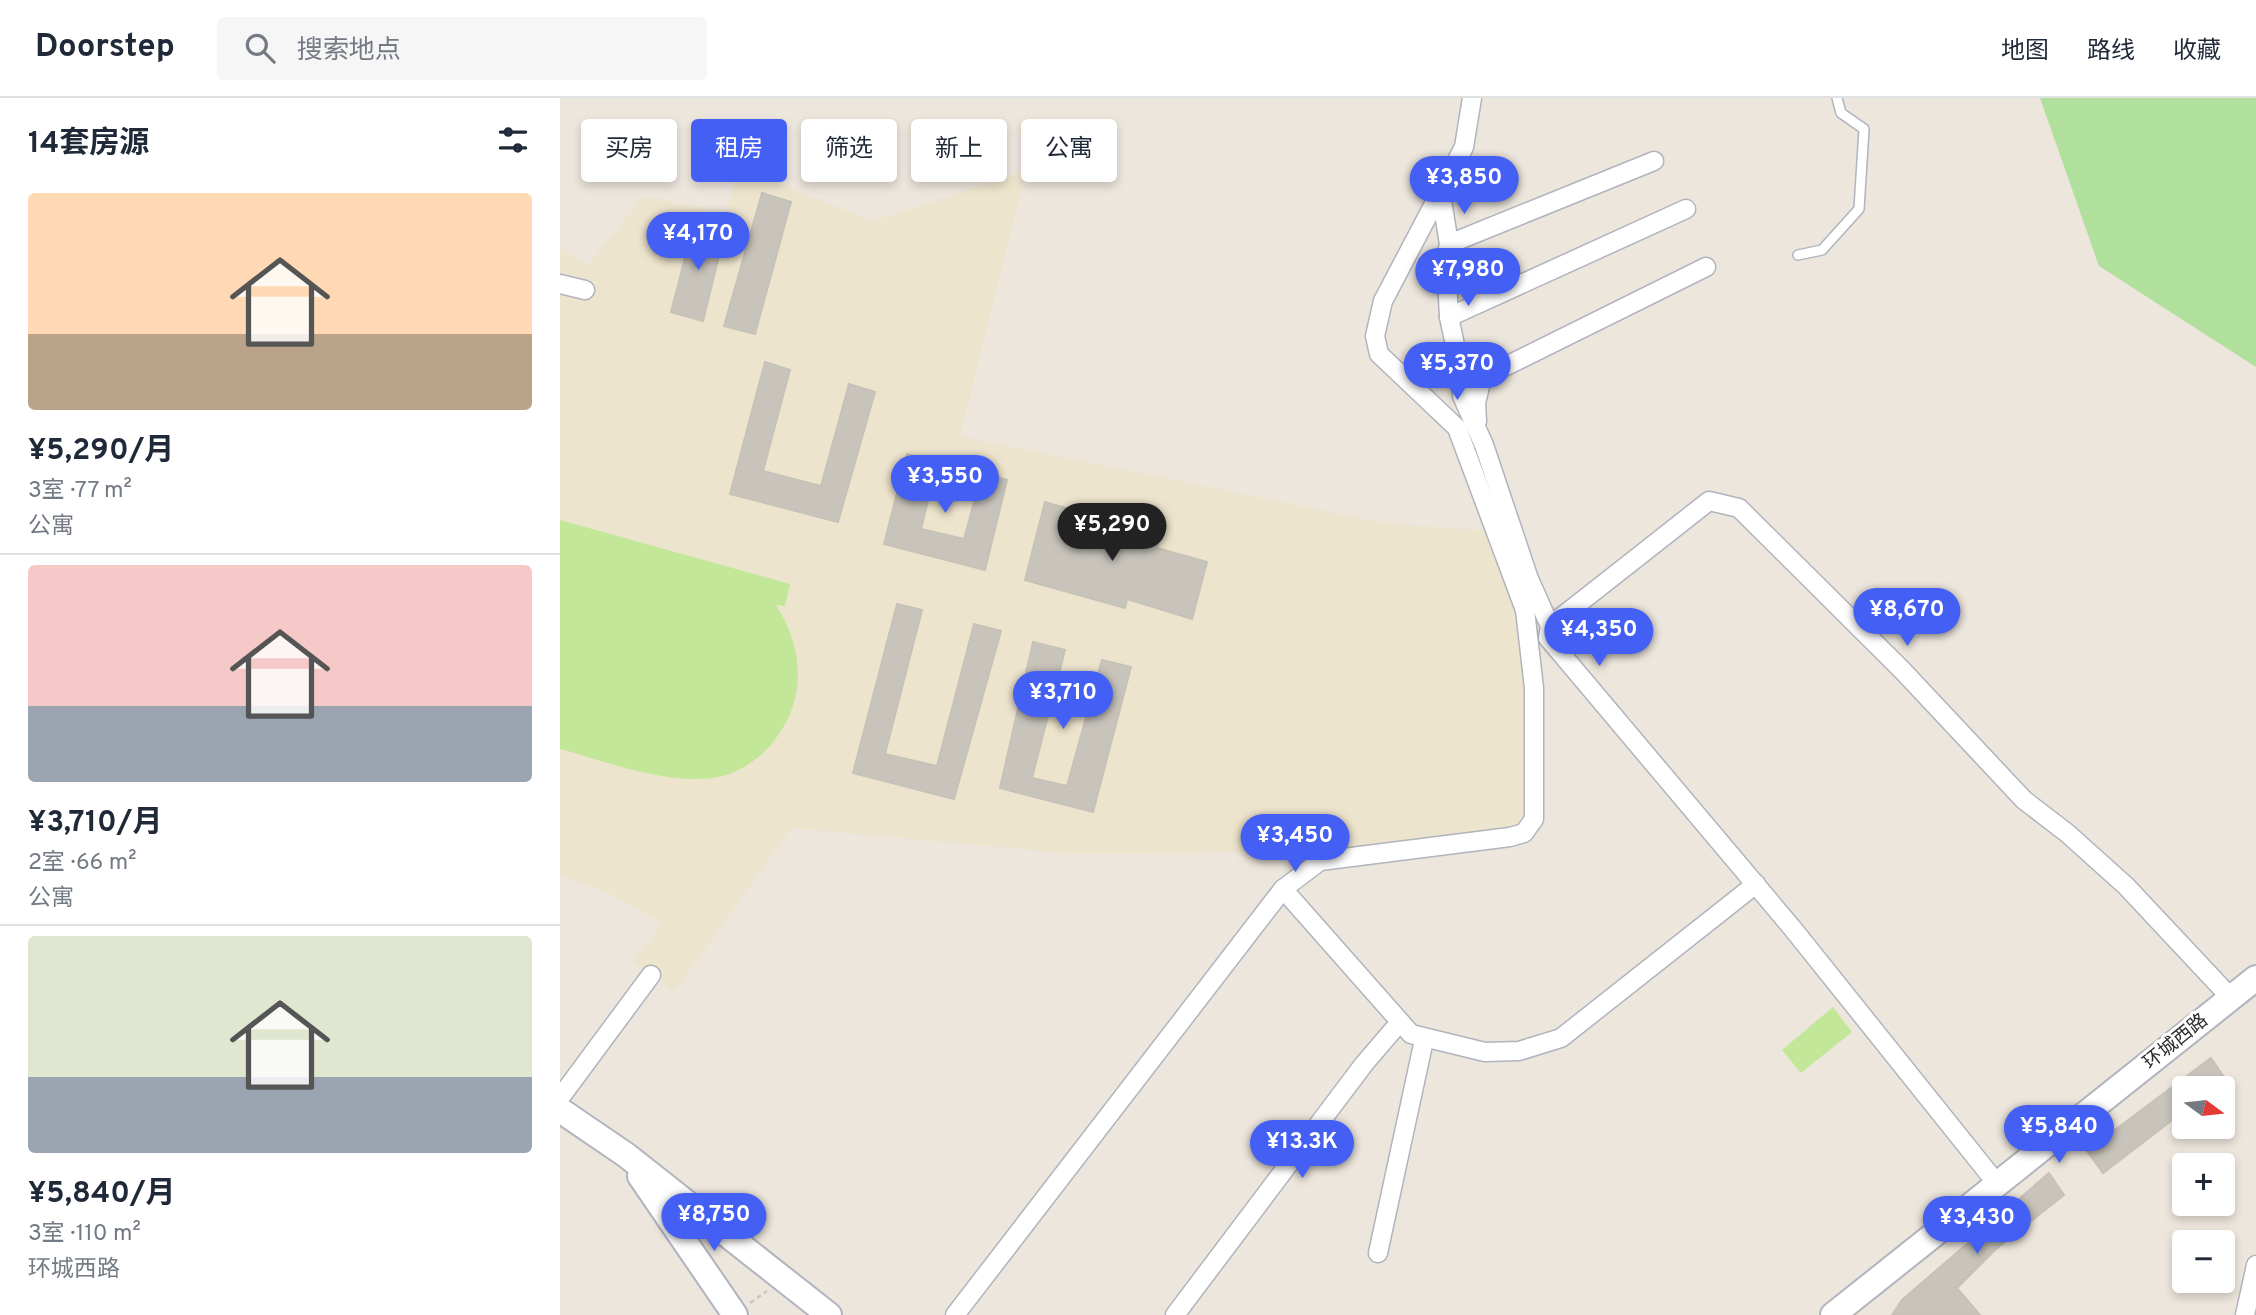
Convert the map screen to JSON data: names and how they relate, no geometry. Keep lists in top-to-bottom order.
{
  "streets": {
    "main road": ["环城西路"]
  },
  "north": "right",
  "page": {
    "header": "Doorstep",
    "search": "搜索地点",
    "nav": ["地图", "路线", "收藏"],
    "heading": "14套房源",
    "chip": [
      "买房",
      "租房",
      "筛选",
      "新上",
      "公寓"
    ],
    "price": [
      "¥3,850",
      "¥4,170",
      "¥7,980",
      "¥5,370",
      "¥3,550",
      "¥5,290",
      "¥8,670",
      "¥4,350",
      "¥3,710",
      "¥3,450",
      "¥5,840",
      "¥13.3K",
      "¥8,750",
      "¥3,430"
    ],
    "list": [
      {
        "name": "¥5,290/月",
        "note": "3室 · 77 m² · 公寓"
      },
      {
        "name": "¥3,710/月",
        "note": "2室 · 66 m² · 公寓"
      },
      {
        "name": "¥5,840/月",
        "note": "3室 · 110 m² · 环城西路"
      }
    ],
    "map_buttons": ["+", "−"]
  }
}
